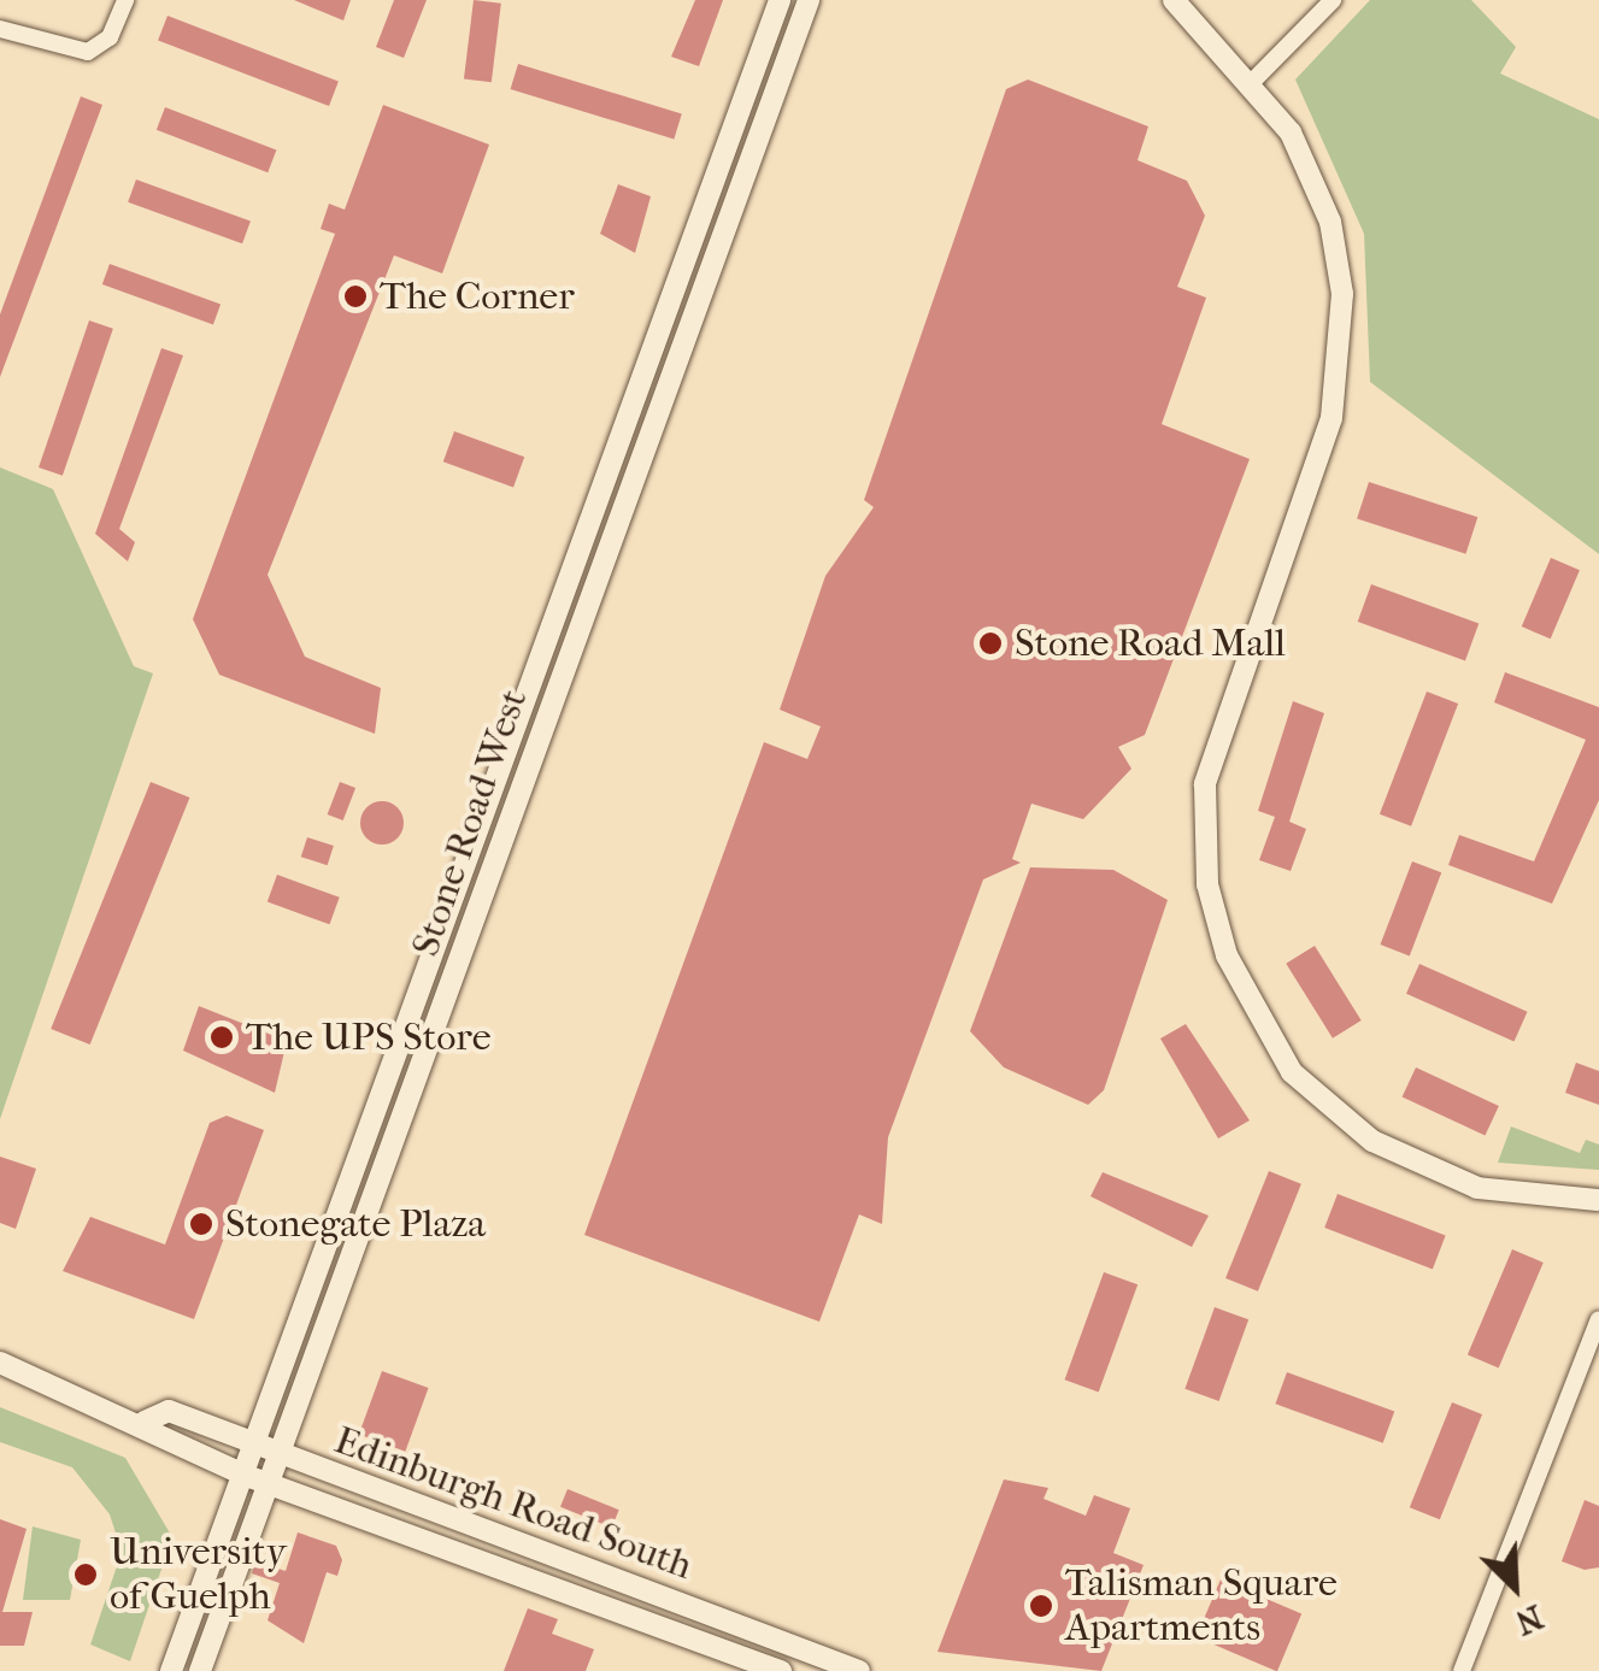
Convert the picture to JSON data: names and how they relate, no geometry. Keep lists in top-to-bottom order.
{
  "streets": {
    "main road": ["Stone Road West", "Edinburgh Road South"]
  },
  "crossings": [
    ["Stone Road West", "Edinburgh Road South"]
  ],
  "places": [
    "The Corner",
    "Stone Road Mall",
    "The UPS Store",
    "Stonegate Plaza",
    "University of Guelph",
    "Talisman Square Apartments"
  ],
  "north": "bottom right"
}
